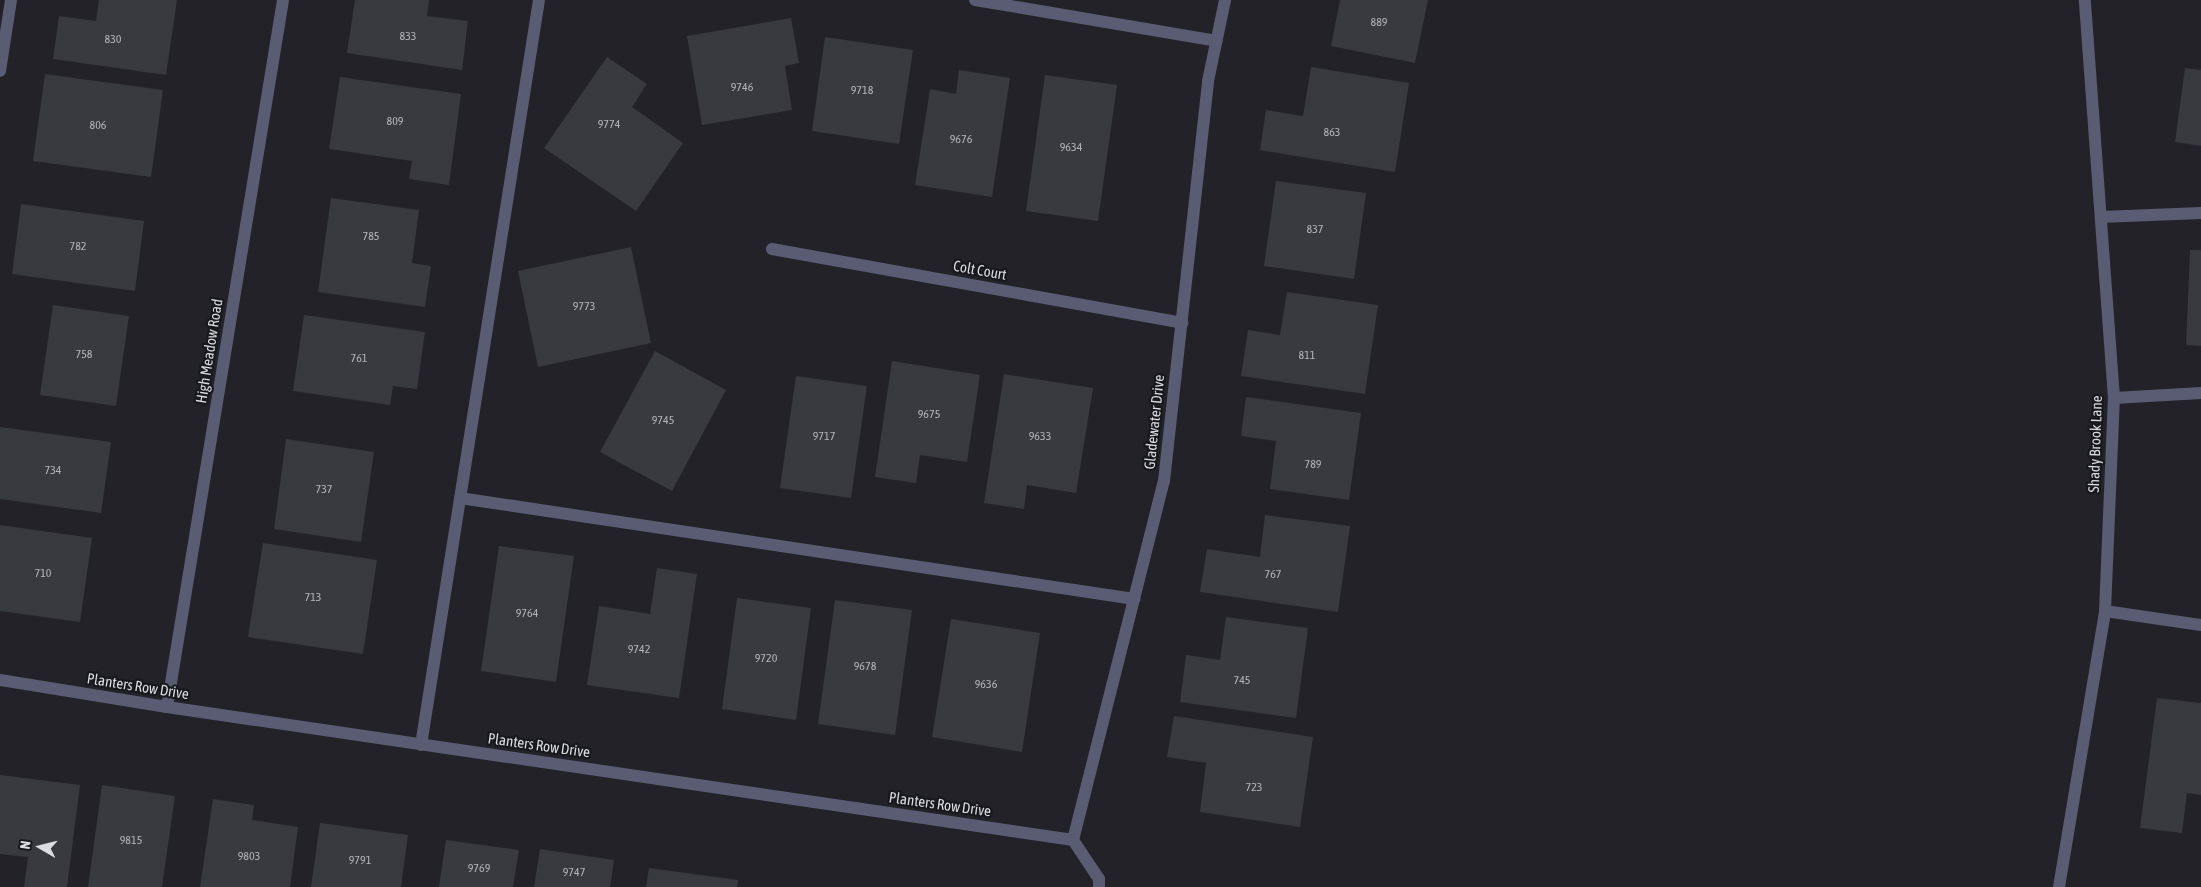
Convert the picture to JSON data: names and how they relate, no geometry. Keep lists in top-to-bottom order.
{
  "streets": {
    "street": [
      "Colt Court",
      "High Meadow Road",
      "Gladewater Drive",
      "Shady Brook Lane",
      "Planters Row Drive"
    ]
  },
  "crossings": [
    ["Colt Court", "Gladewater Drive"],
    ["High Meadow Road", "Planters Row Drive"],
    ["Gladewater Drive", "Planters Row Drive"]
  ],
  "house_numbers": [
    "889",
    "833",
    "830",
    "9746",
    "9718",
    "809",
    "9774",
    "806",
    "863",
    "9676",
    "9634",
    "837",
    "785",
    "782",
    "9773",
    "758",
    "811",
    "761",
    "9675",
    "9745",
    "9717",
    "9633",
    "789",
    "734",
    "737",
    "710",
    "767",
    "713",
    "9764",
    "9742",
    "9720",
    "9678",
    "745",
    "9636",
    "723",
    "9815",
    "9803",
    "9791",
    "9769",
    "9747"
  ],
  "north": "left"
}
